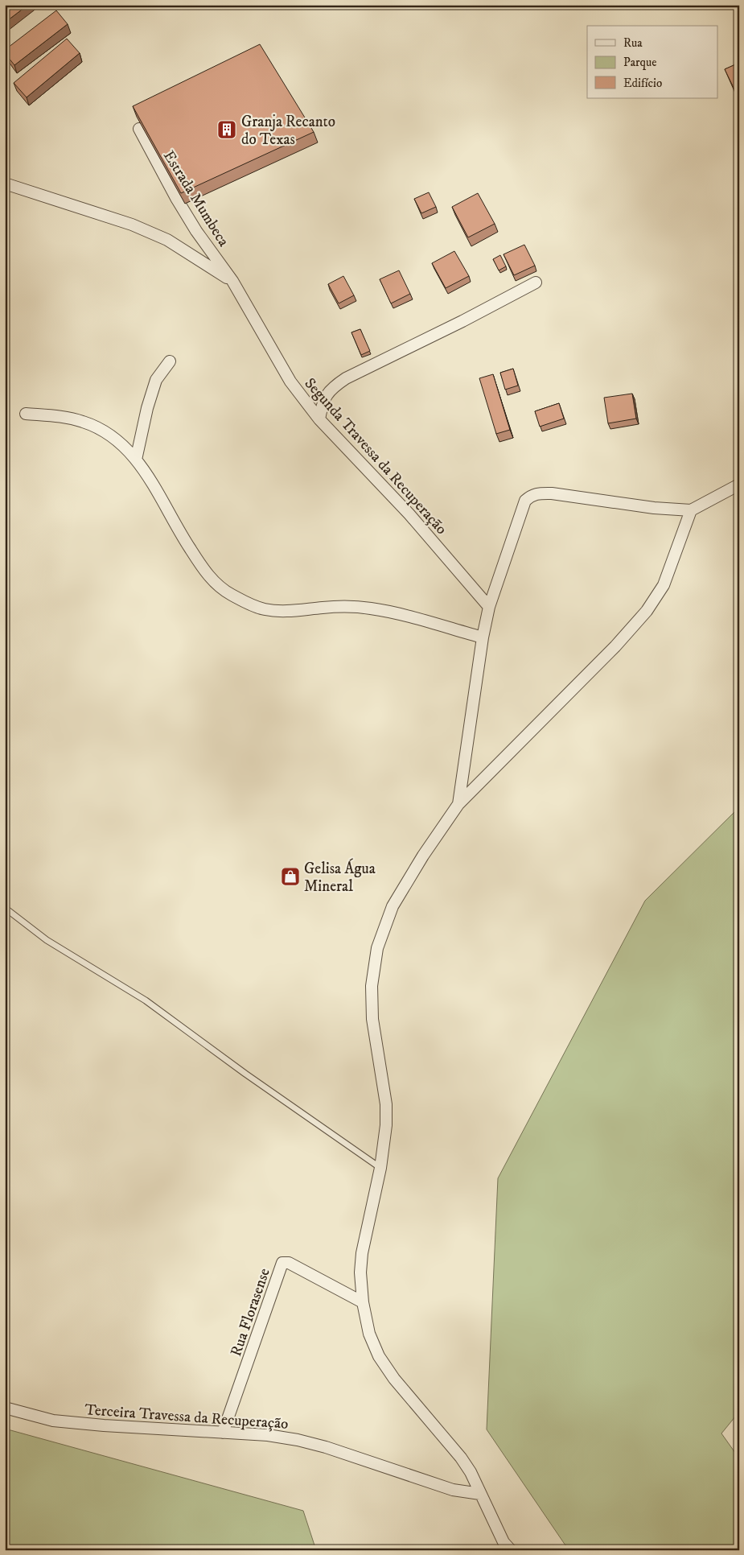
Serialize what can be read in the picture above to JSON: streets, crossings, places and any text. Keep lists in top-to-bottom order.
{
  "streets": {
    "street": [
      "Estrada Mumbeca",
      "Segunda Travessa da Recuperação",
      "Rua Florasense",
      "Terceira Travessa da Recuperação"
    ]
  },
  "crossings": [
    ["Estrada Mumbeca", "Segunda Travessa da Recuperação"],
    ["Rua Florasense", "Terceira Travessa da Recuperação"]
  ],
  "places": {
    "building": ["Granja Recanto do Texas"],
    "shop": ["Gelisa Água Mineral"]
  },
  "legend": ["Rua", "Parque", "Edifício"]
}
